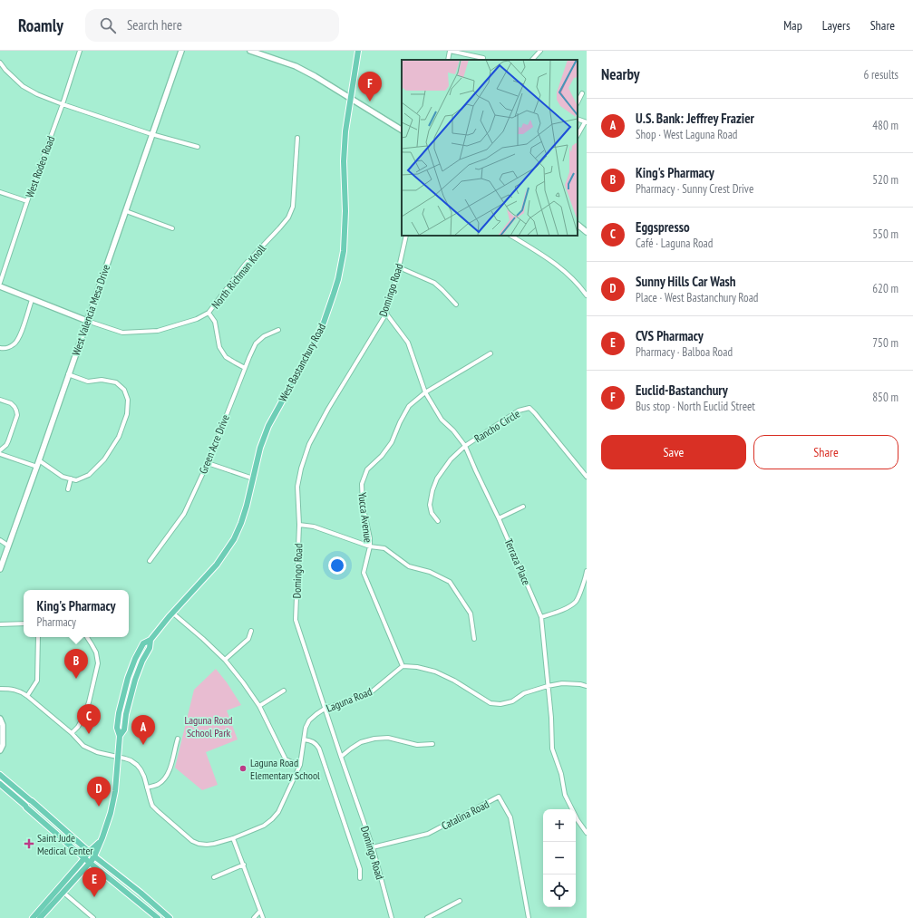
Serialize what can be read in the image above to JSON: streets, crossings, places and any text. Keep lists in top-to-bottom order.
{
  "streets": {
    "main road": ["West Bastanchury Road"],
    "street": [
      "West Rodeo Road",
      "North Richman Knoll",
      "Domingo Road",
      "West Valencia Mesa Drive",
      "Rancho Circle",
      "Green Acre Drive",
      "Yucca Avenue",
      "Terraza Place",
      "Laguna Road",
      "Catalina Road"
    ]
  },
  "crossings": [
    ["North Richman Knoll", "West Valencia Mesa Drive"],
    ["Domingo Road", "Terraza Place"],
    ["Domingo Road", "Laguna Road"],
    ["Domingo Road", "Catalina Road"],
    ["West Bastanchury Road", "Laguna Road"],
    ["Rancho Circle", "Terraza Place"],
    ["Yucca Avenue", "Terraza Place"],
    ["Yucca Avenue", "Laguna Road"]
  ],
  "parks": ["Laguna Road School Park"],
  "places": {
    "other": ["Laguna Road Elementary School"],
    "health": ["Saint Jude Medical Center"]
  },
  "page": {
    "header": "Roamly",
    "search": "Search here",
    "nav": ["Map", "Layers", "Share"],
    "heading": ["Nearby", "6 results"],
    "pins": [
      "F",
      "B",
      "C",
      "A",
      "D",
      "E"
    ],
    "list": [
      {
        "mark": "A",
        "name": "U.S. Bank: Jeffrey Frazier",
        "note": "Shop · West Laguna Road",
        "value": "480 m"
      },
      {
        "mark": "B",
        "name": "King's Pharmacy",
        "note": "Pharmacy · Sunny Crest Drive",
        "value": "520 m"
      },
      {
        "mark": "C",
        "name": "Eggspresso",
        "note": "Café · Laguna Road",
        "value": "550 m"
      },
      {
        "mark": "D",
        "name": "Sunny Hills Car Wash",
        "note": "Place · West Bastanchury Road",
        "value": "620 m"
      },
      {
        "mark": "E",
        "name": "CVS Pharmacy",
        "note": "Pharmacy · Balboa Road",
        "value": "750 m"
      },
      {
        "mark": "F",
        "name": "Euclid-Bastanchury",
        "note": "Bus stop · North Euclid Street",
        "value": "850 m"
      }
    ],
    "buttons": ["Save", "Share"],
    "popup": ["King's Pharmacy", "Pharmacy"],
    "map_buttons": ["+", "−"]
  }
}
